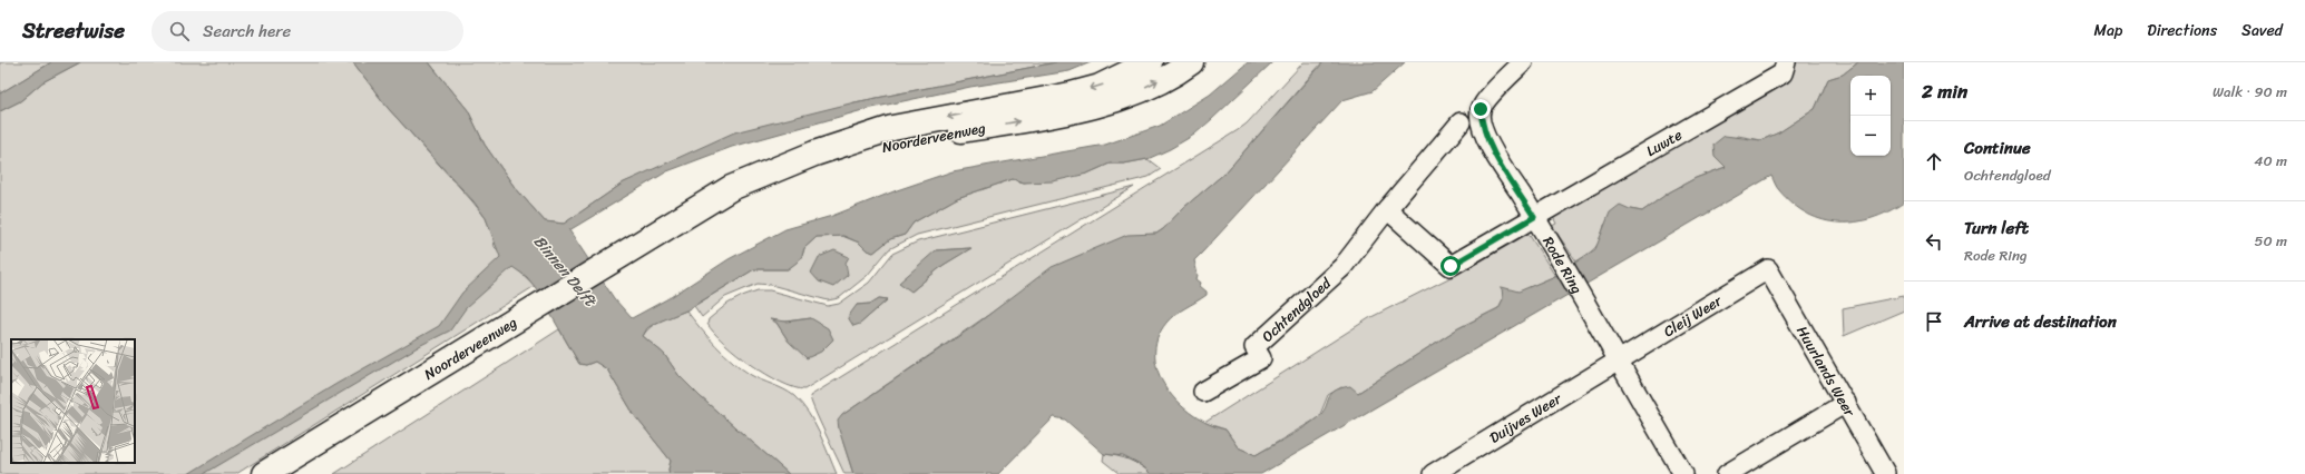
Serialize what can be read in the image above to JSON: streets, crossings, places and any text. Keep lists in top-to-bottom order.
{
  "streets": {
    "street": [
      "Noorderveenweg",
      "Luwte",
      "Rode Ring",
      "Ochtendgloed",
      "Cleij Weer",
      "Huurlands Weer",
      "Duijves Weer"
    ]
  },
  "crossings": [
    ["Luwte", "Rode Ring"],
    ["Rode Ring", "Cleij Weer"],
    ["Rode Ring", "Duijves Weer"],
    ["Cleij Weer", "Huurlands Weer"],
    ["Cleij Weer", "Duijves Weer"]
  ],
  "water": ["Binnen Delft"],
  "page": {
    "header": "Streetwise",
    "search": "Search here",
    "nav": ["Map", "Directions", "Saved"],
    "heading": ["2 min", "Walk · 90 m"],
    "map_buttons": ["+", "−"],
    "list": [
      ["Continue", "Ochtendgloed", "40 m"],
      ["Turn left", "Rode Ring", "50 m"],
      "Arrive at destination"
    ]
  }
}
